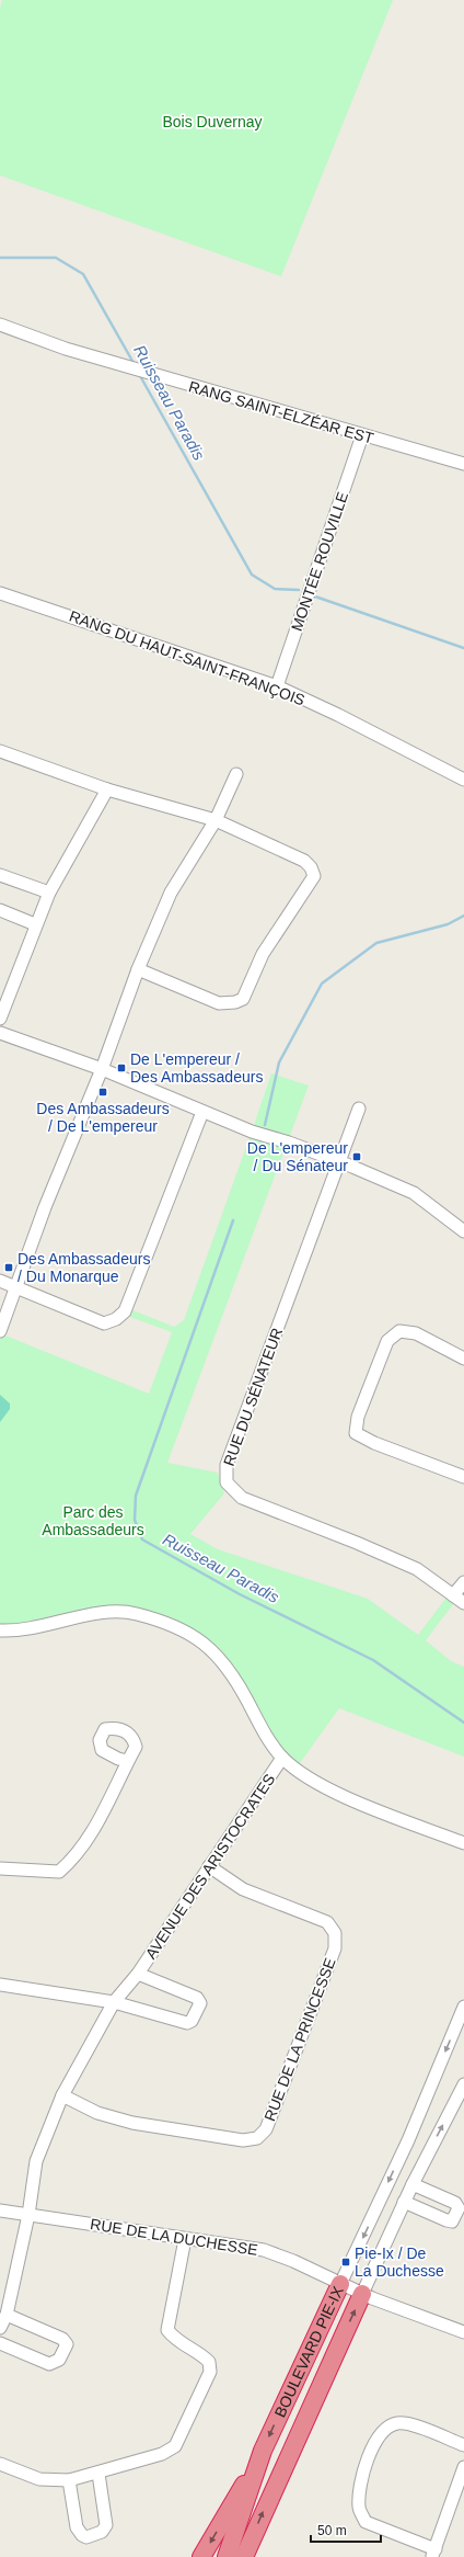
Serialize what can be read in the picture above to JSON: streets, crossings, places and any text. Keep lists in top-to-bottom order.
{
  "streets": {
    "highway": ["BOULEVARD PIE-IX"],
    "street": [
      "RANG SAINT-ELZÉAR EST",
      "MONTÉE ROUVILLE",
      "RANG DU HAUT-SAINT-FRANÇOIS",
      "RUE DU SÉNATEUR",
      "AVENUE DES ARISTOCRATES",
      "RUE DE LA PRINCESSE",
      "RUE DE LA DUCHESSE"
    ]
  },
  "crossings": [
    ["RANG SAINT-ELZÉAR EST", "MONTÉE ROUVILLE"],
    ["MONTÉE ROUVILLE", "RANG DU HAUT-SAINT-FRANÇOIS"],
    ["AVENUE DES ARISTOCRATES", "RUE DE LA PRINCESSE"],
    ["AVENUE DES ARISTOCRATES", "RUE DE LA DUCHESSE"],
    ["RUE DE LA DUCHESSE", "BOULEVARD PIE-IX"]
  ],
  "water": ["Ruisseau Paradis"],
  "parks": ["Bois Duvernay", "Parc des Ambassadeurs"],
  "places": {
    "transit": [
      "De L'empereur / Des Ambassadeurs",
      "Des Ambassadeurs / De L'empereur",
      "De L'empereur / Du Sénateur",
      "Des Ambassadeurs / Du Monarque",
      "Pie-Ix / De La Duchesse"
    ]
  },
  "scale_bar": "50 m"
}
